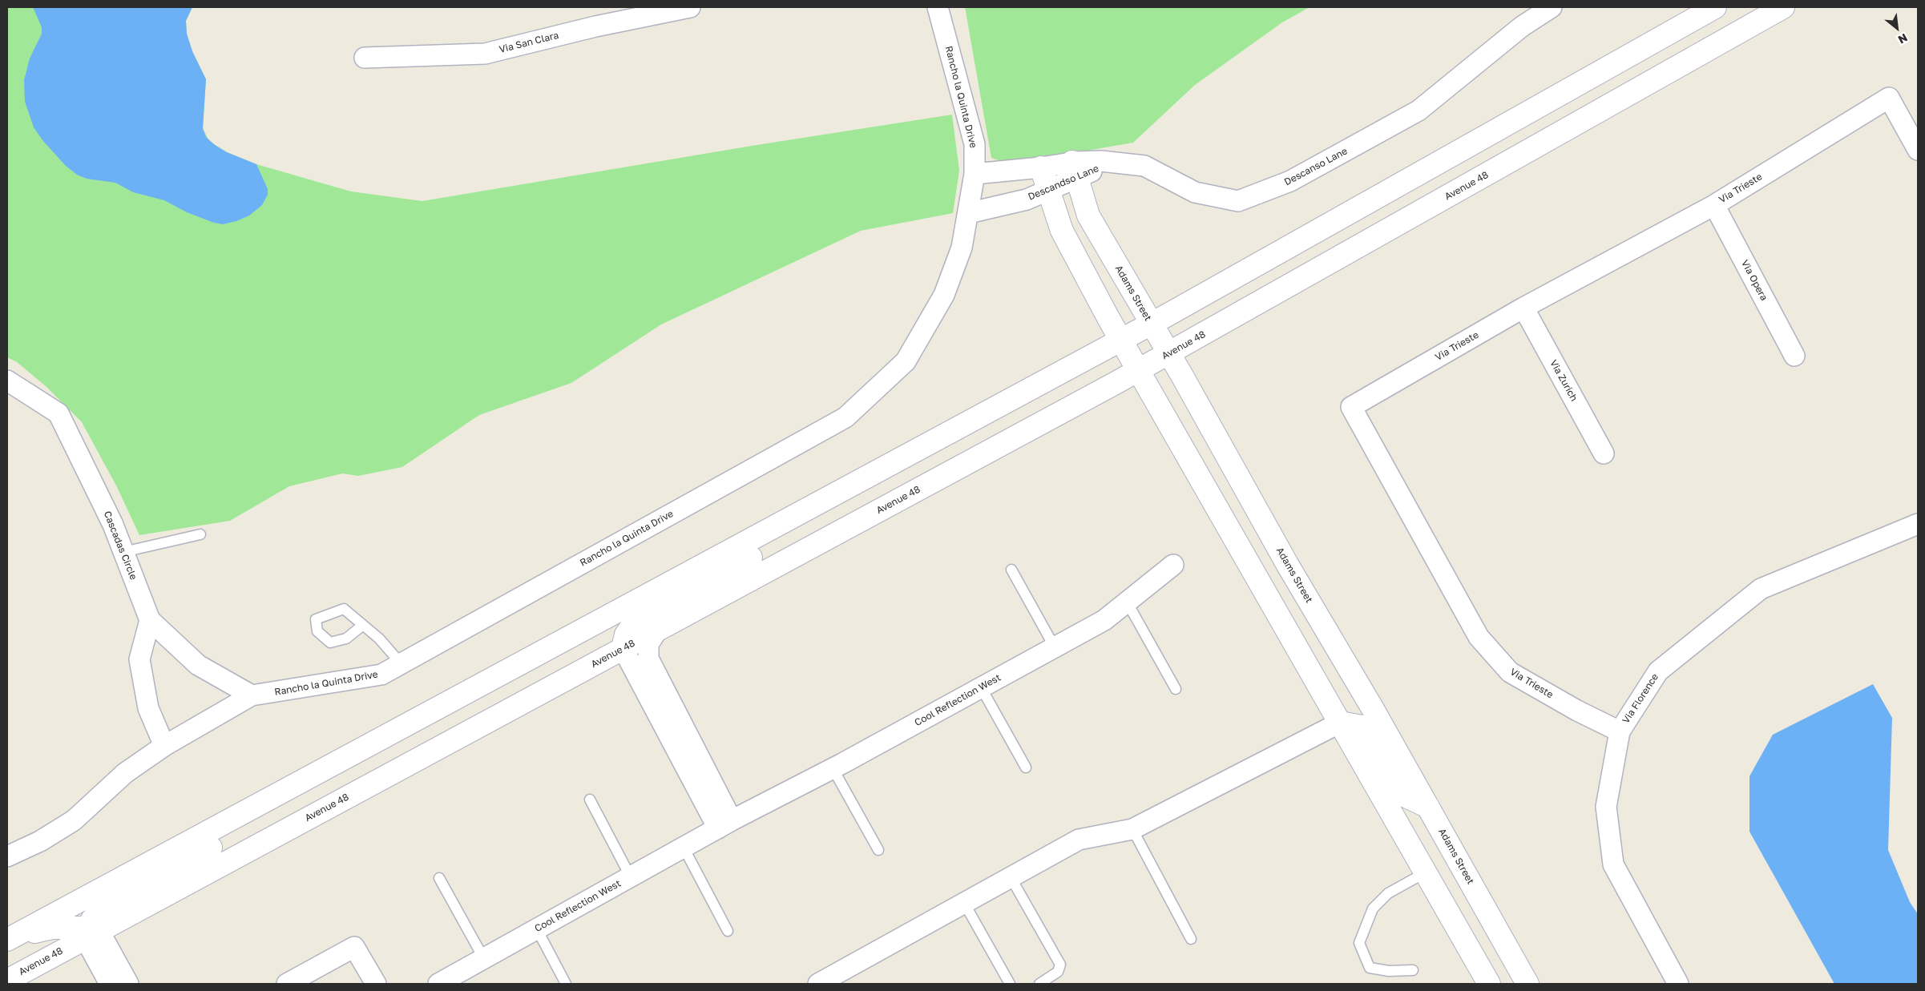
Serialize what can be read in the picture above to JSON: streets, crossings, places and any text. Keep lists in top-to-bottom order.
{
  "streets": {
    "main road": ["Avenue 48", "Adams Street"],
    "street": [
      "Via San Clara",
      "Rancho la Quinta Drive",
      "Descanso Lane",
      "Descandso Lane",
      "Via Trieste",
      "Via Opera",
      "Via Zurich",
      "Cascadas Circle",
      "Via Florence",
      "Cool Reflection West"
    ]
  },
  "crossings": [
    ["Rancho la Quinta Drive", "Descandso Lane"],
    ["Rancho la Quinta Drive", "Cascadas Circle"],
    ["Descanso Lane", "Descandso Lane"],
    ["Descandso Lane", "Adams Street"],
    ["Avenue 48", "Adams Street"],
    ["Via Trieste", "Via Opera"],
    ["Via Trieste", "Via Zurich"],
    ["Via Trieste", "Via Florence"]
  ],
  "north": "bottom right"
}
